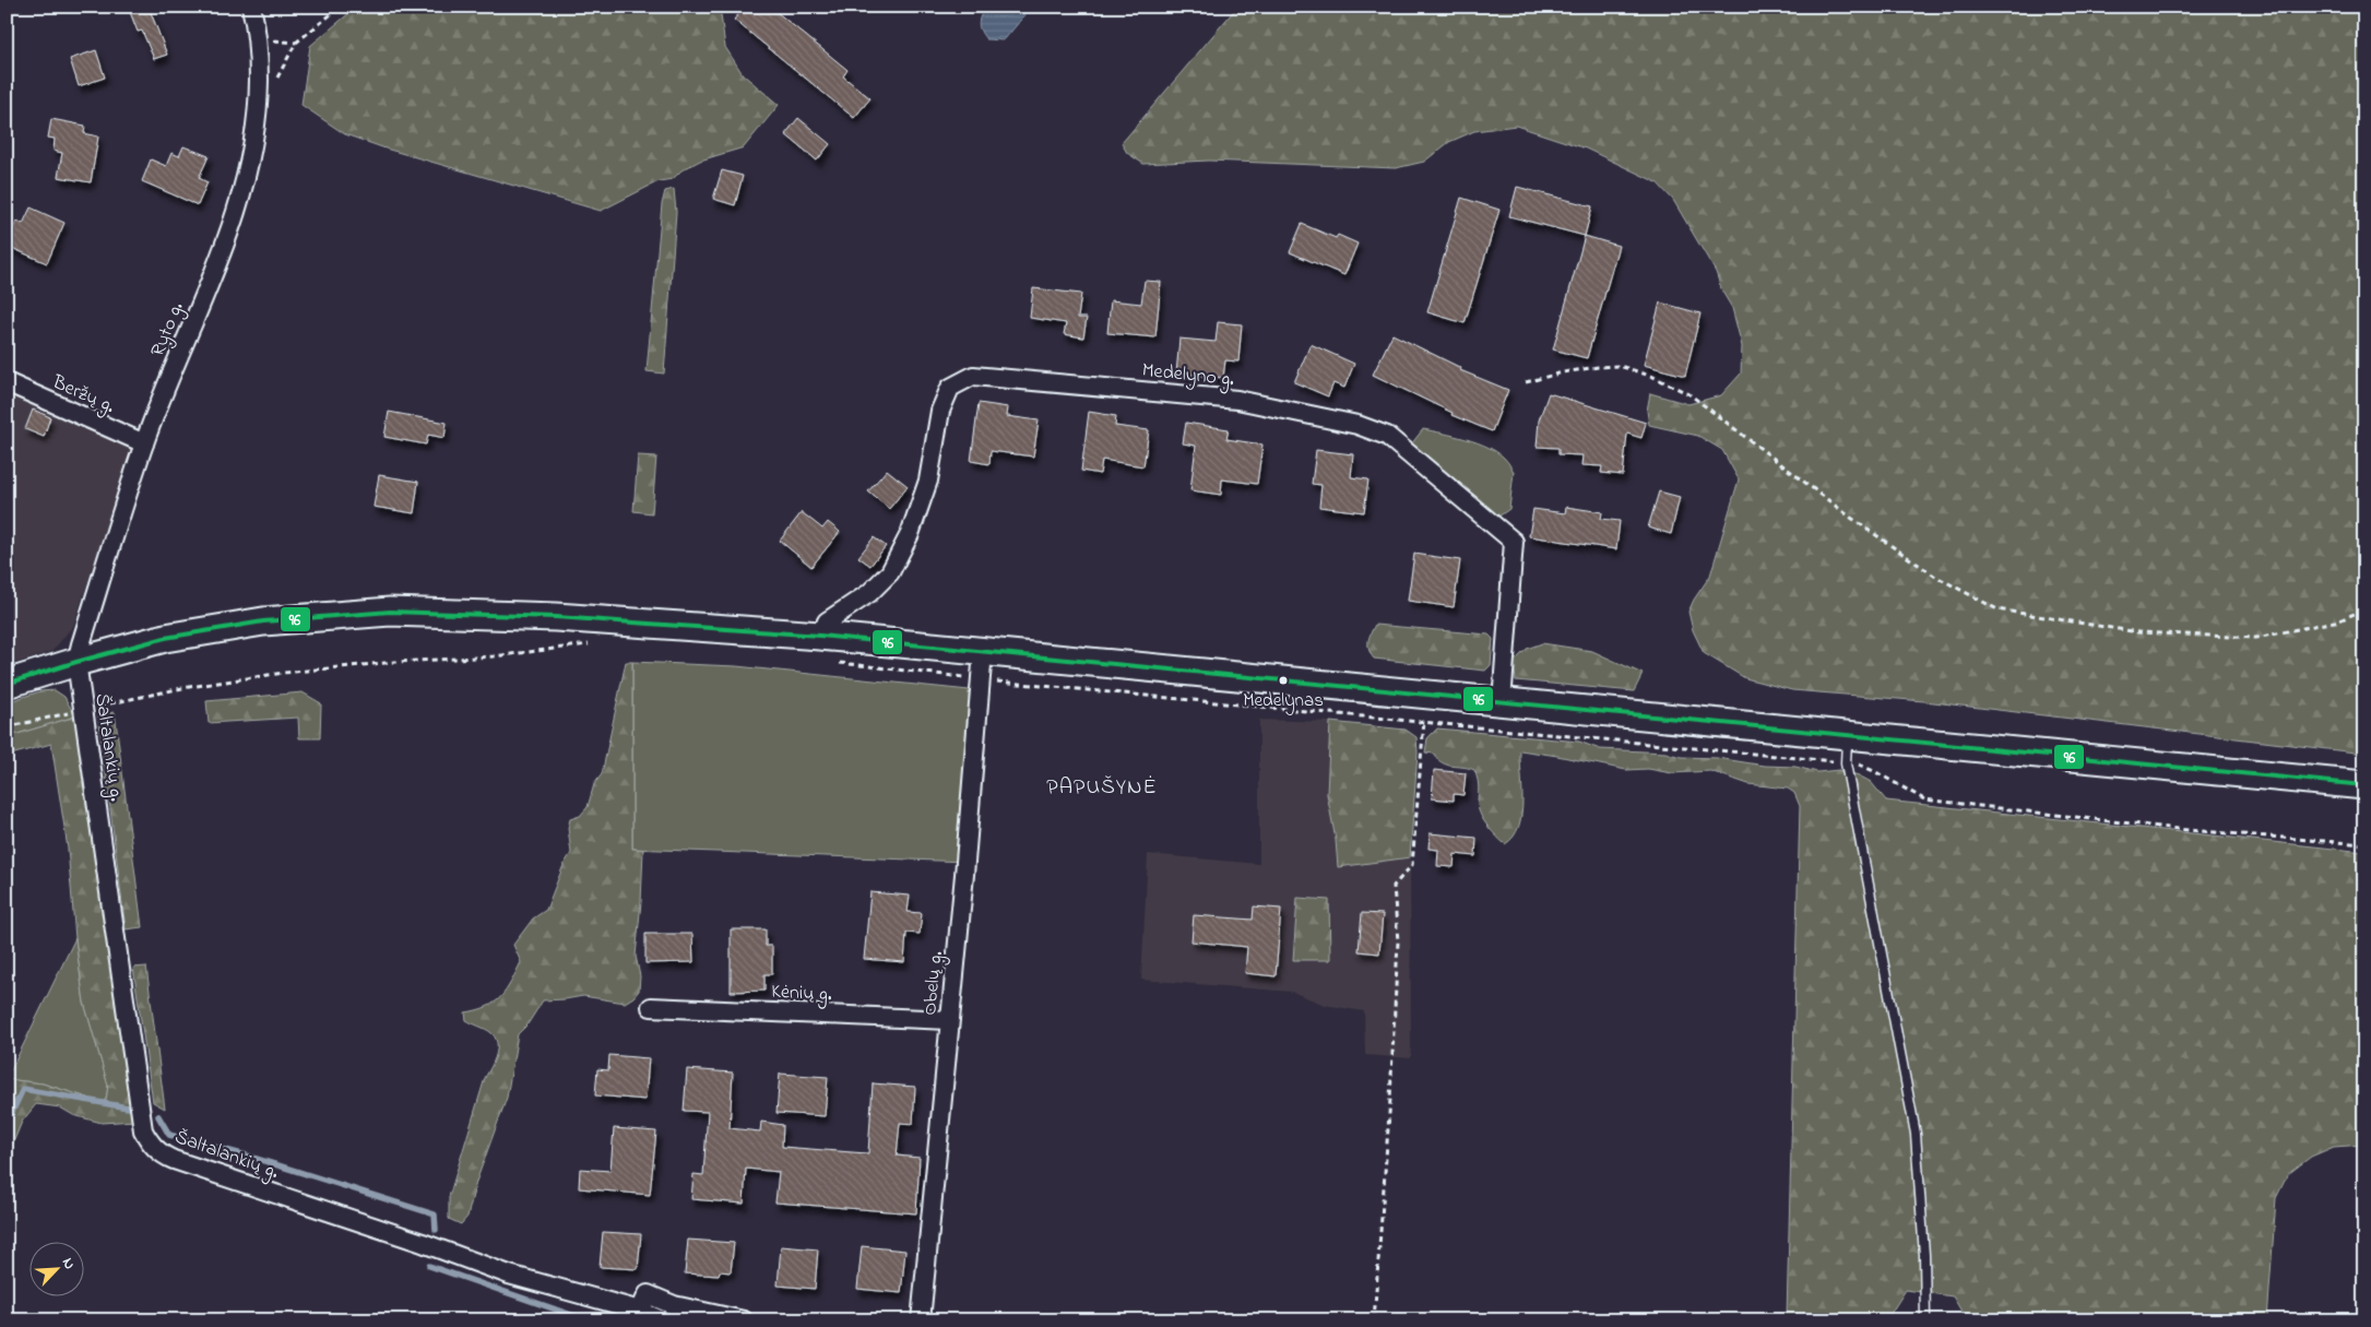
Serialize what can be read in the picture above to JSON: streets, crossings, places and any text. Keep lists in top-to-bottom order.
{
  "streets": {
    "street": [
      "Ryto g.",
      "Medelyno g.",
      "Beržų g.",
      "Šaltalankių g.",
      "Obelų g.",
      "Kėnių g."
    ]
  },
  "crossings": [
    ["Ryto g.", "Beržų g."],
    ["Ryto g.", "Šaltalankių g."],
    ["Obelų g.", "Kėnių g."]
  ],
  "districts": ["PAPUŠYNĖ"],
  "places": ["Medelynas"],
  "lines": ["transit line 96"],
  "north": "top right"
}
